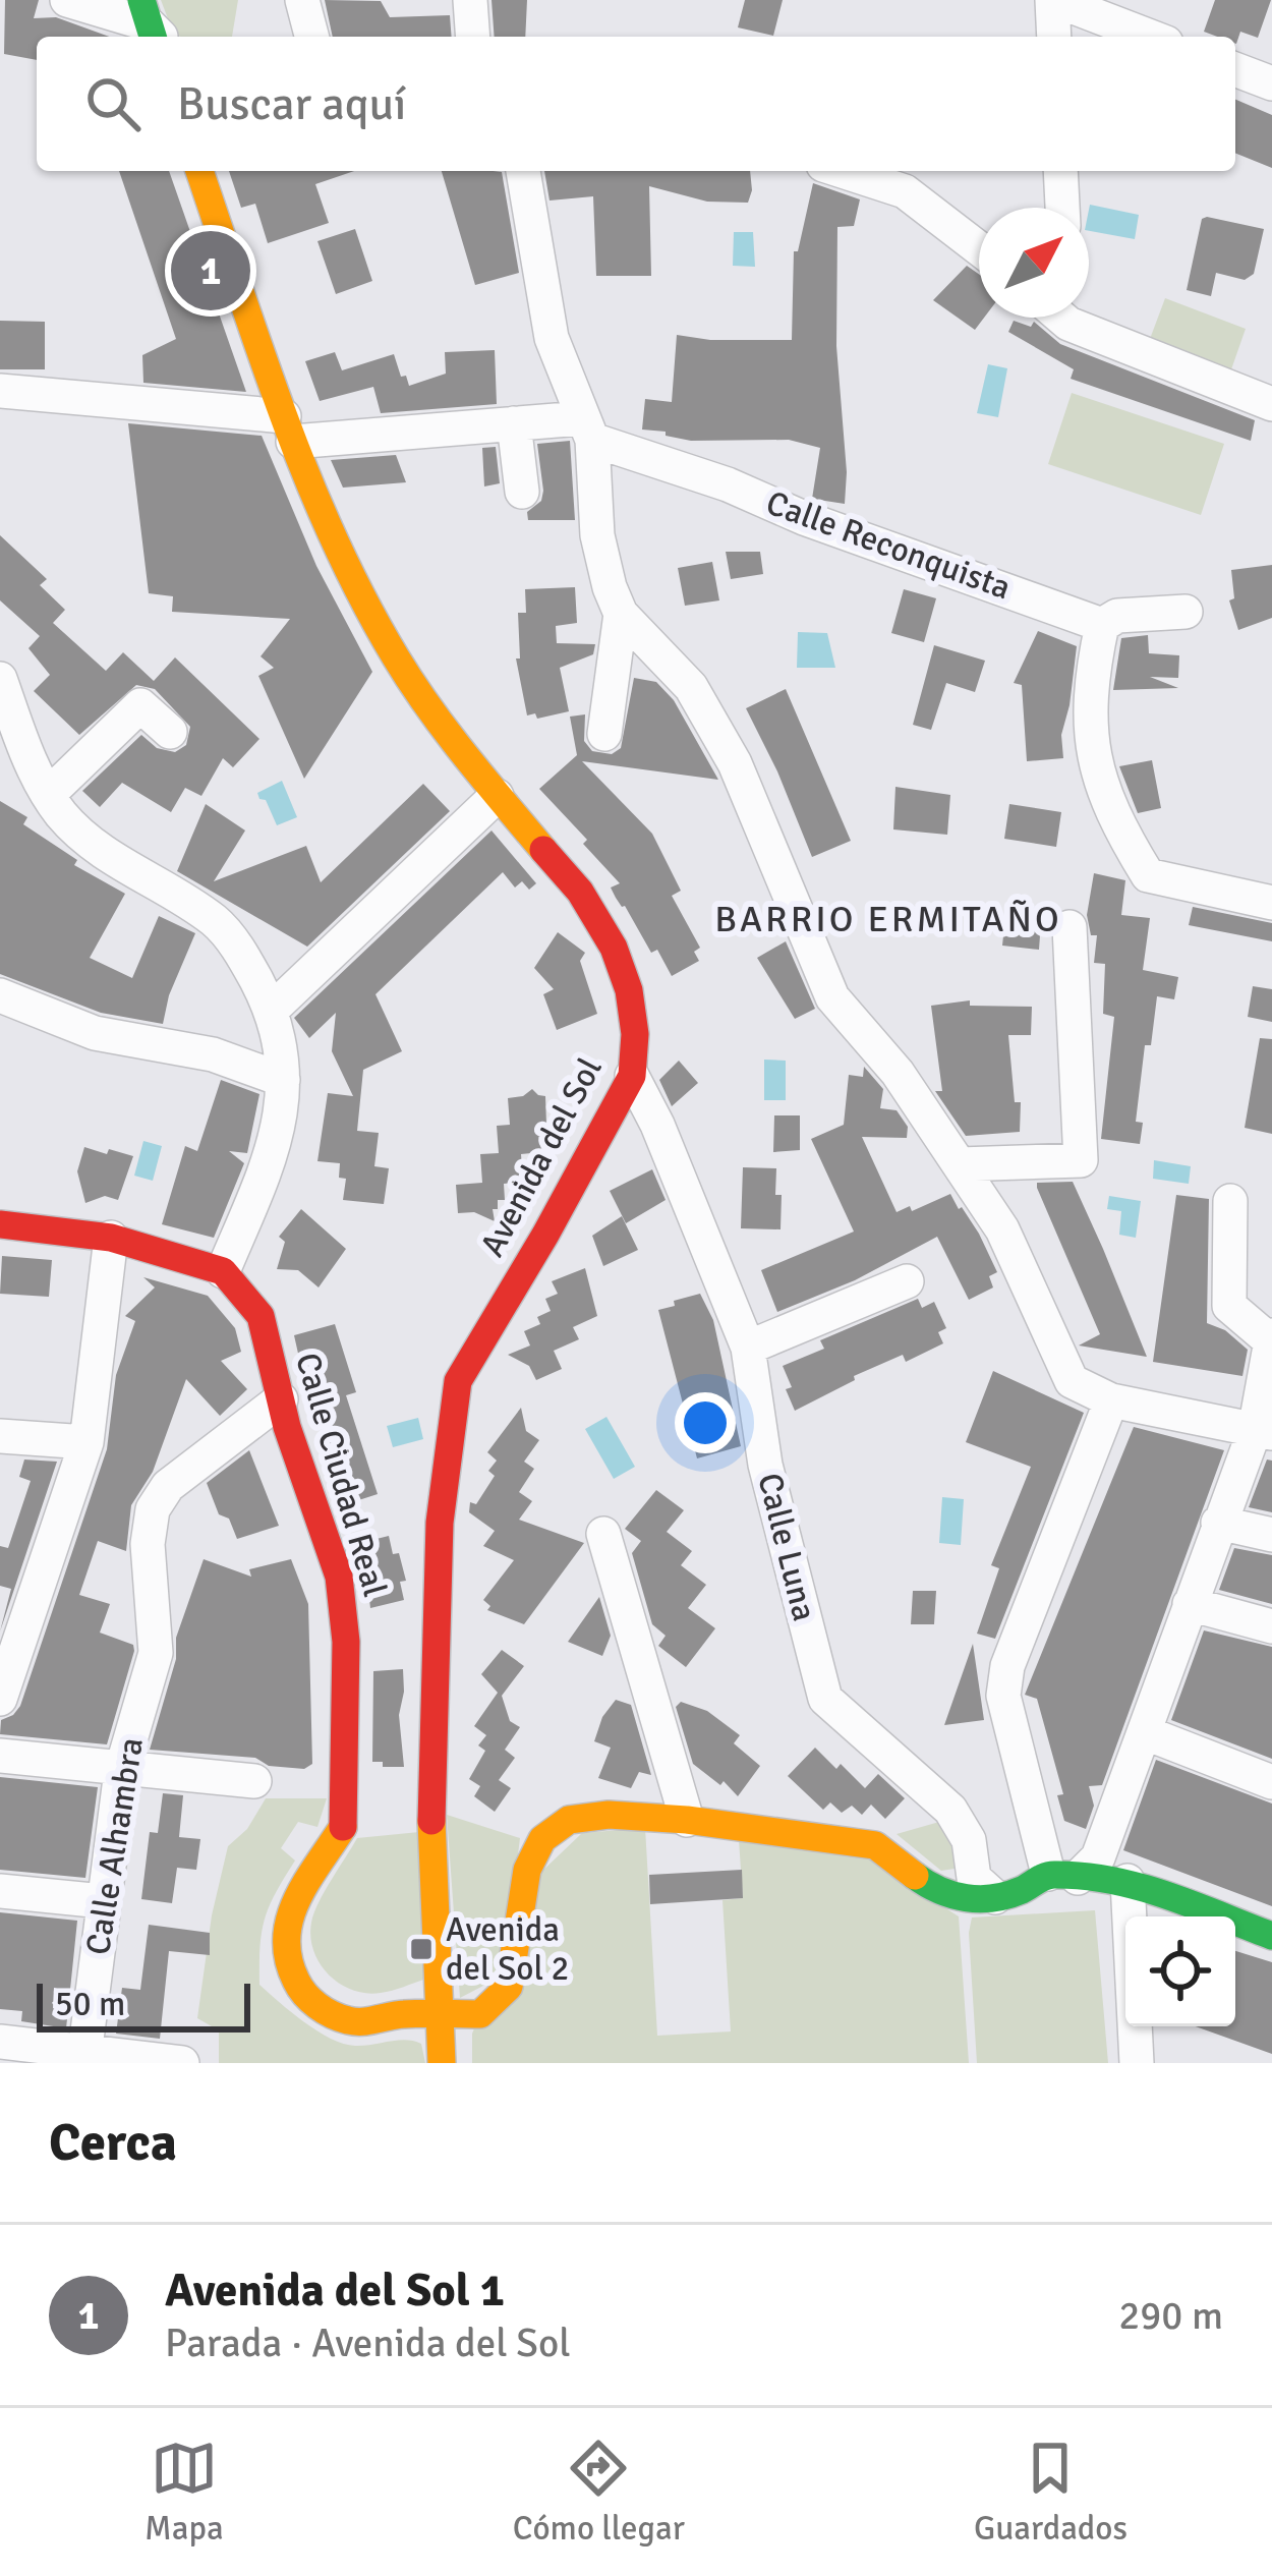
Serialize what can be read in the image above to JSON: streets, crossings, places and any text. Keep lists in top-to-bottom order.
{
  "streets": {
    "street": [
      "Calle Reconquista",
      "Avenida del Sol",
      "Calle Ciudad Real",
      "Calle Luna",
      "Calle Alhambra"
    ]
  },
  "crossings": [
    ["Avenida del Sol", "Calle Ciudad Real"],
    ["Avenida del Sol", "Calle Luna"],
    ["Calle Ciudad Real", "Calle Alhambra"]
  ],
  "districts": ["BARRIO ERMITAÑO"],
  "places": {
    "transit": ["Avenida del Sol 2"]
  },
  "scale_bar": "50 m",
  "north": "top right",
  "page": {
    "search": "Buscar aquí",
    "pins": "1",
    "scale": "50 m",
    "heading": "Cerca",
    "list": [
      {
        "mark": "1",
        "name": "Avenida del Sol 1",
        "note": "Parada · Avenida del Sol",
        "value": "290 m"
      }
    ],
    "nav": ["Mapa", "Cómo llegar", "Guardados"]
  }
}
